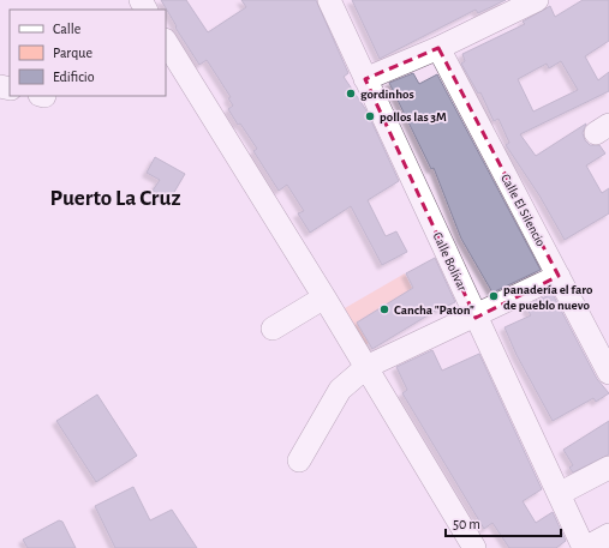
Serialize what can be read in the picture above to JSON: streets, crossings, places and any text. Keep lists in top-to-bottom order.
{
  "streets": {
    "street": ["Calle El Silencio", "Calle Bolívar"]
  },
  "districts": ["Puerto La Cruz"],
  "places": [
    "gordinhos",
    "pollos las 3M",
    "panadería el faro de pueblo nuevo",
    "Cancha \"Paton\""
  ],
  "legend": ["Calle", "Parque", "Edificio"],
  "scale_bar": "50 m"
}
